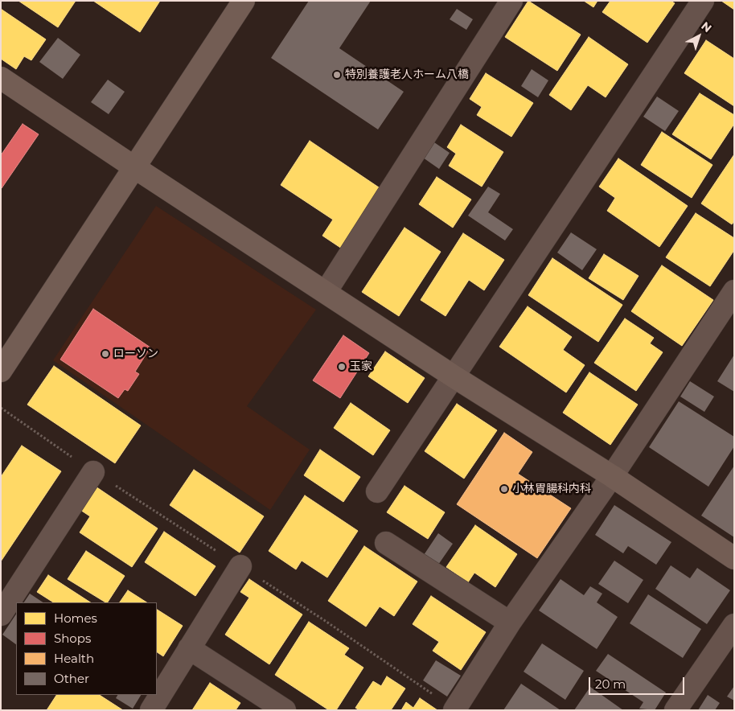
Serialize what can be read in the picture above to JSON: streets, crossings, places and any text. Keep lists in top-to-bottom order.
{
  "places": [
    "特別養護老人ホーム八橋",
    "ローソン",
    "玉家",
    "小林胃腸科内科"
  ],
  "legend": [
    "Homes",
    "Shops",
    "Health",
    "Other"
  ],
  "scale_bar": "20 m",
  "north": "top right"
}
